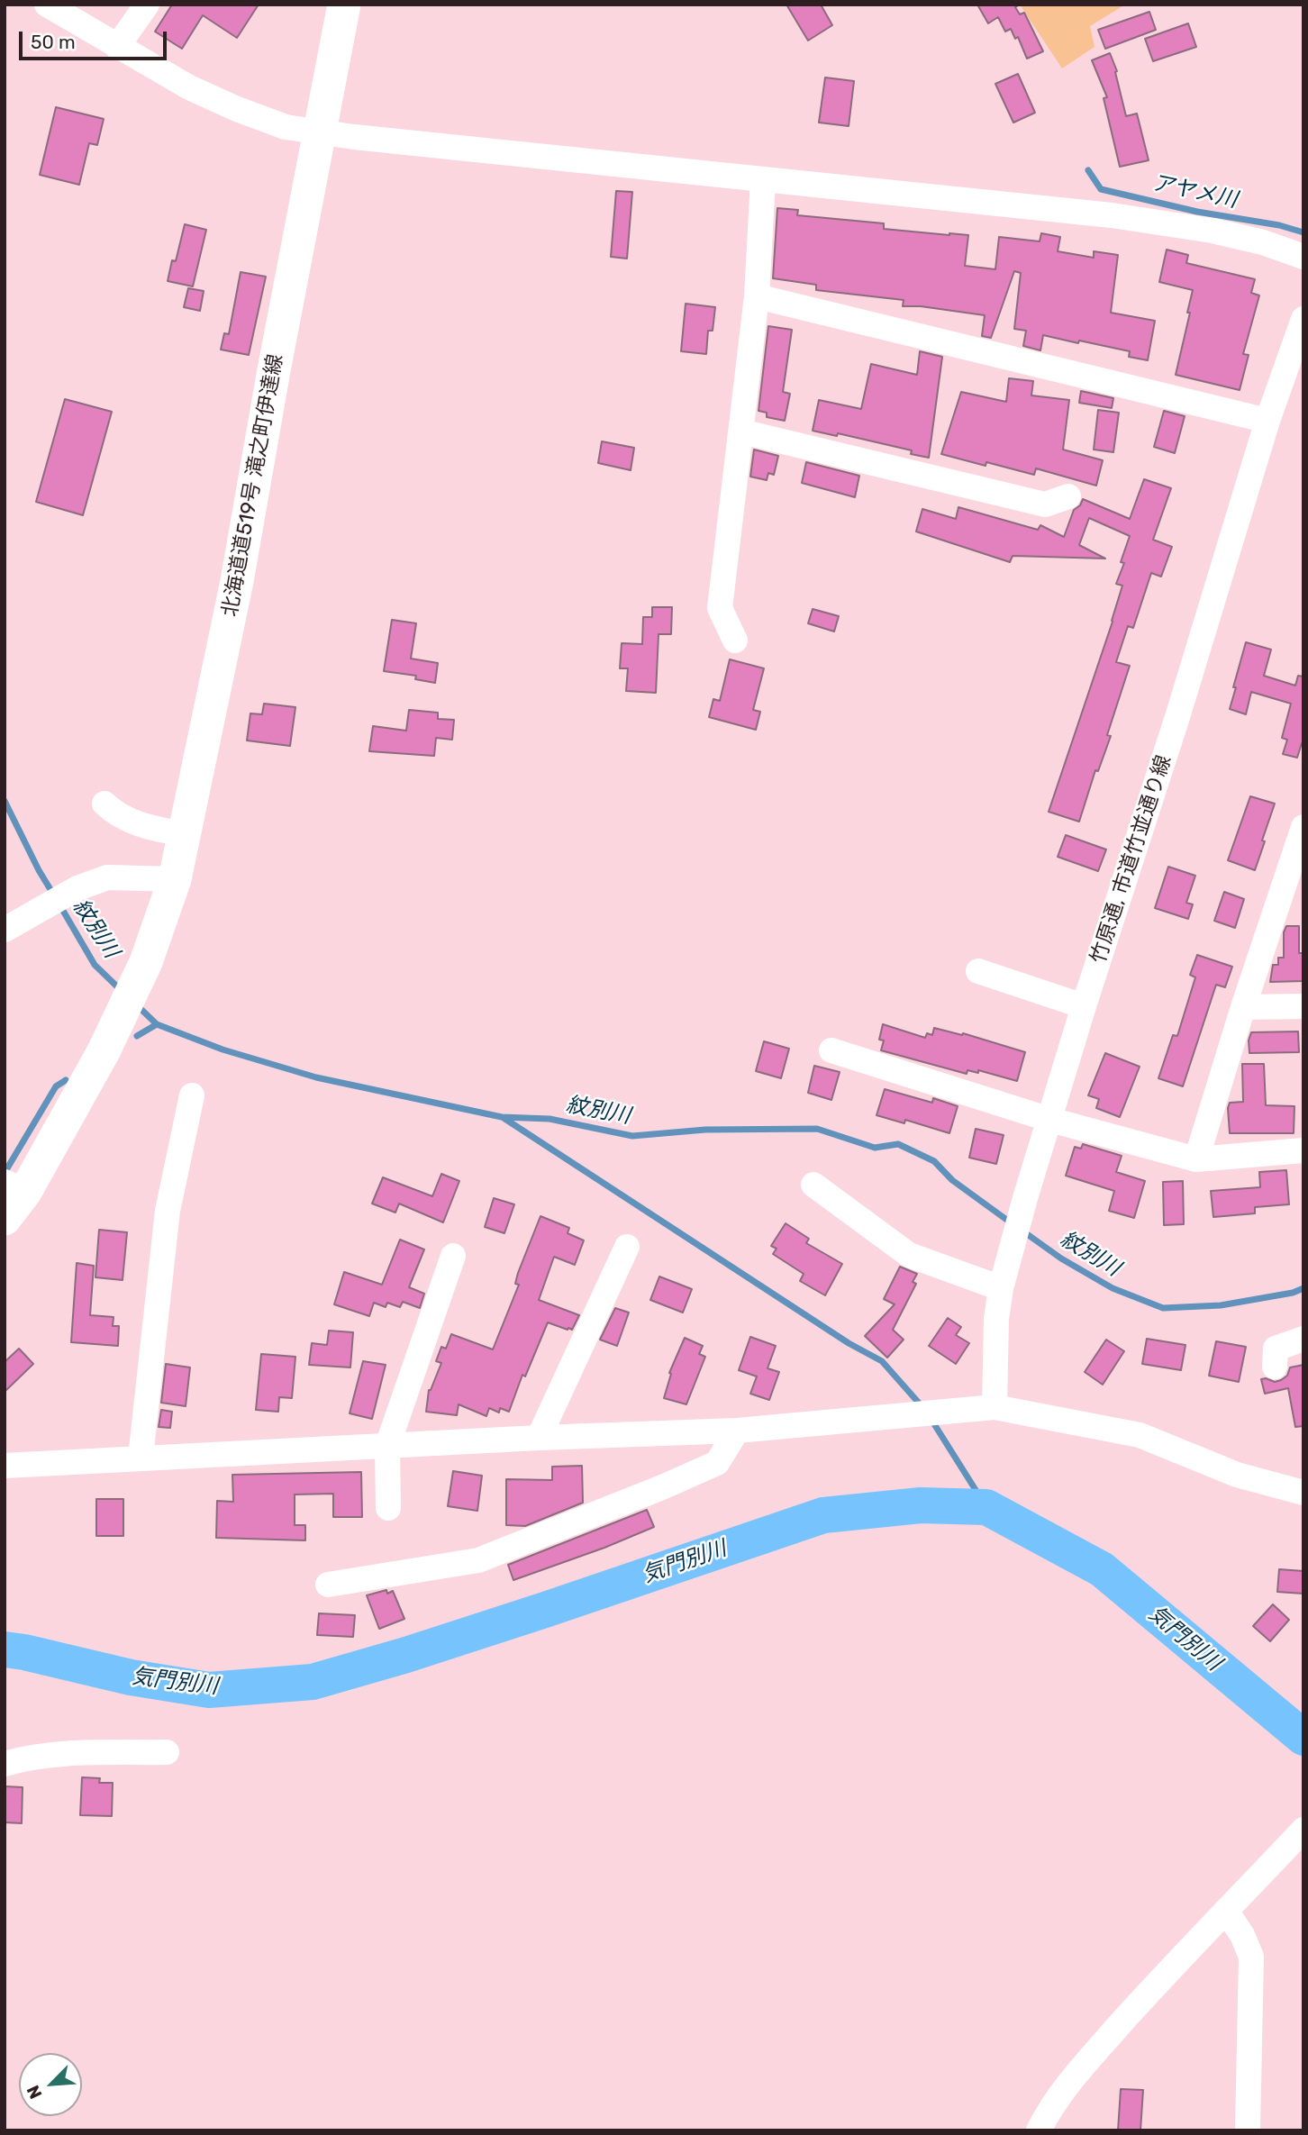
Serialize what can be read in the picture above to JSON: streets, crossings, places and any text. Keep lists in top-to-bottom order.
{
  "streets": {
    "main road": ["北海道道519号 滝之町伊達線"],
    "street": ["竹原通, 市道竹並通り線"]
  },
  "water": ["アヤメ川", "紋別川", "気門別川"],
  "scale_bar": "50 m",
  "north": "bottom left"
}
